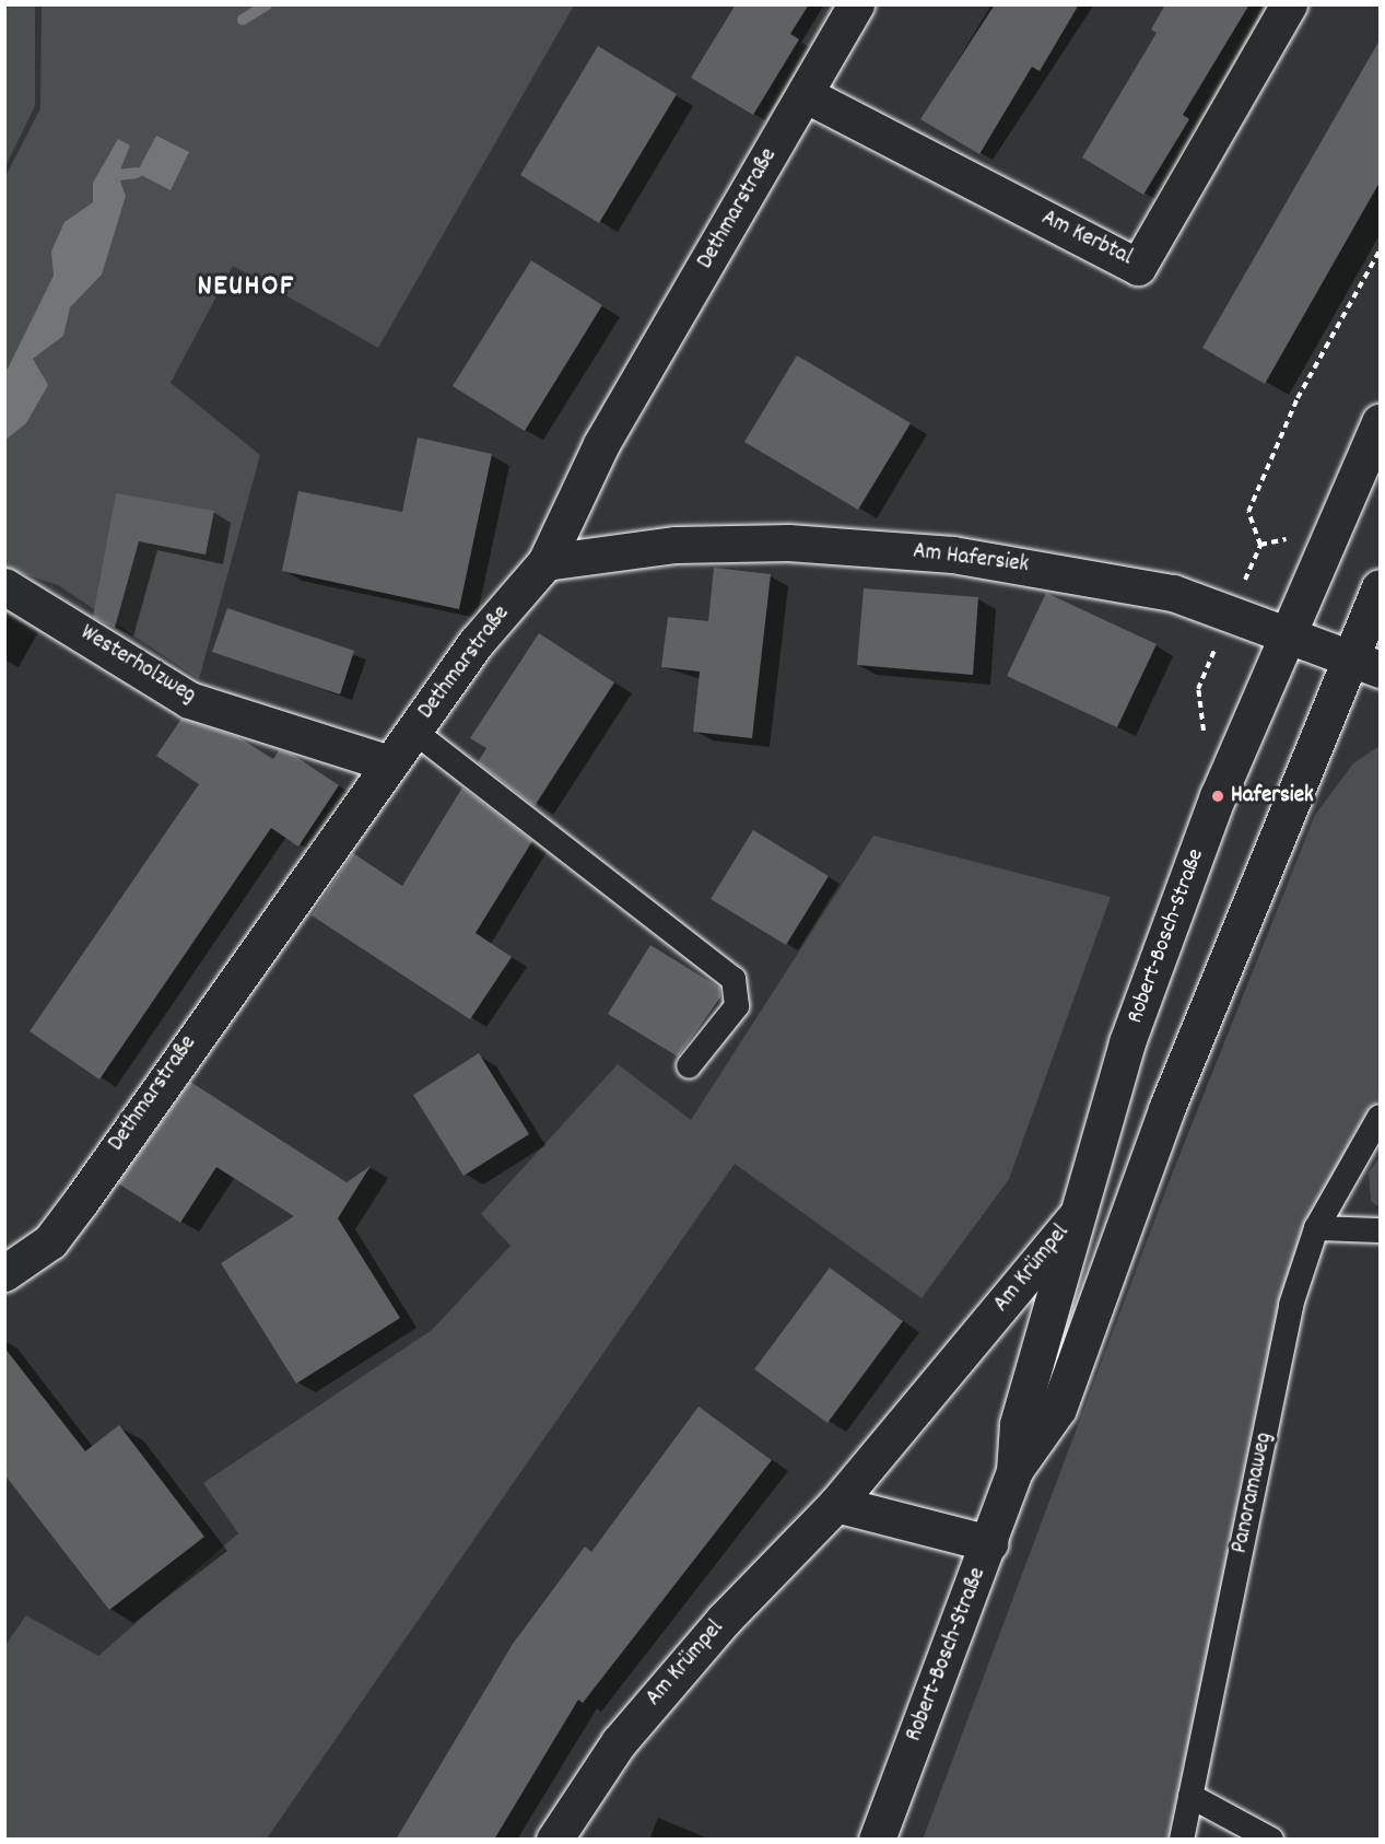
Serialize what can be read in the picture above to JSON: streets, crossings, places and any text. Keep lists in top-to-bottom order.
{
  "streets": {
    "street": [
      "Dethmarstraße",
      "Am Kerbtal",
      "Am Hafersiek",
      "Westerholzweg",
      "Robert-Bosch-Straße",
      "Am Krümpel"
    ],
    "lane": ["Panoramaweg"]
  },
  "crossings": [
    ["Dethmarstraße", "Am Kerbtal"],
    ["Dethmarstraße", "Am Hafersiek"],
    ["Dethmarstraße", "Westerholzweg"],
    ["Am Hafersiek", "Robert-Bosch-Straße"],
    ["Robert-Bosch-Straße", "Am Krümpel"]
  ],
  "districts": ["NEUHOF"],
  "places": ["Hafersiek"]
}
